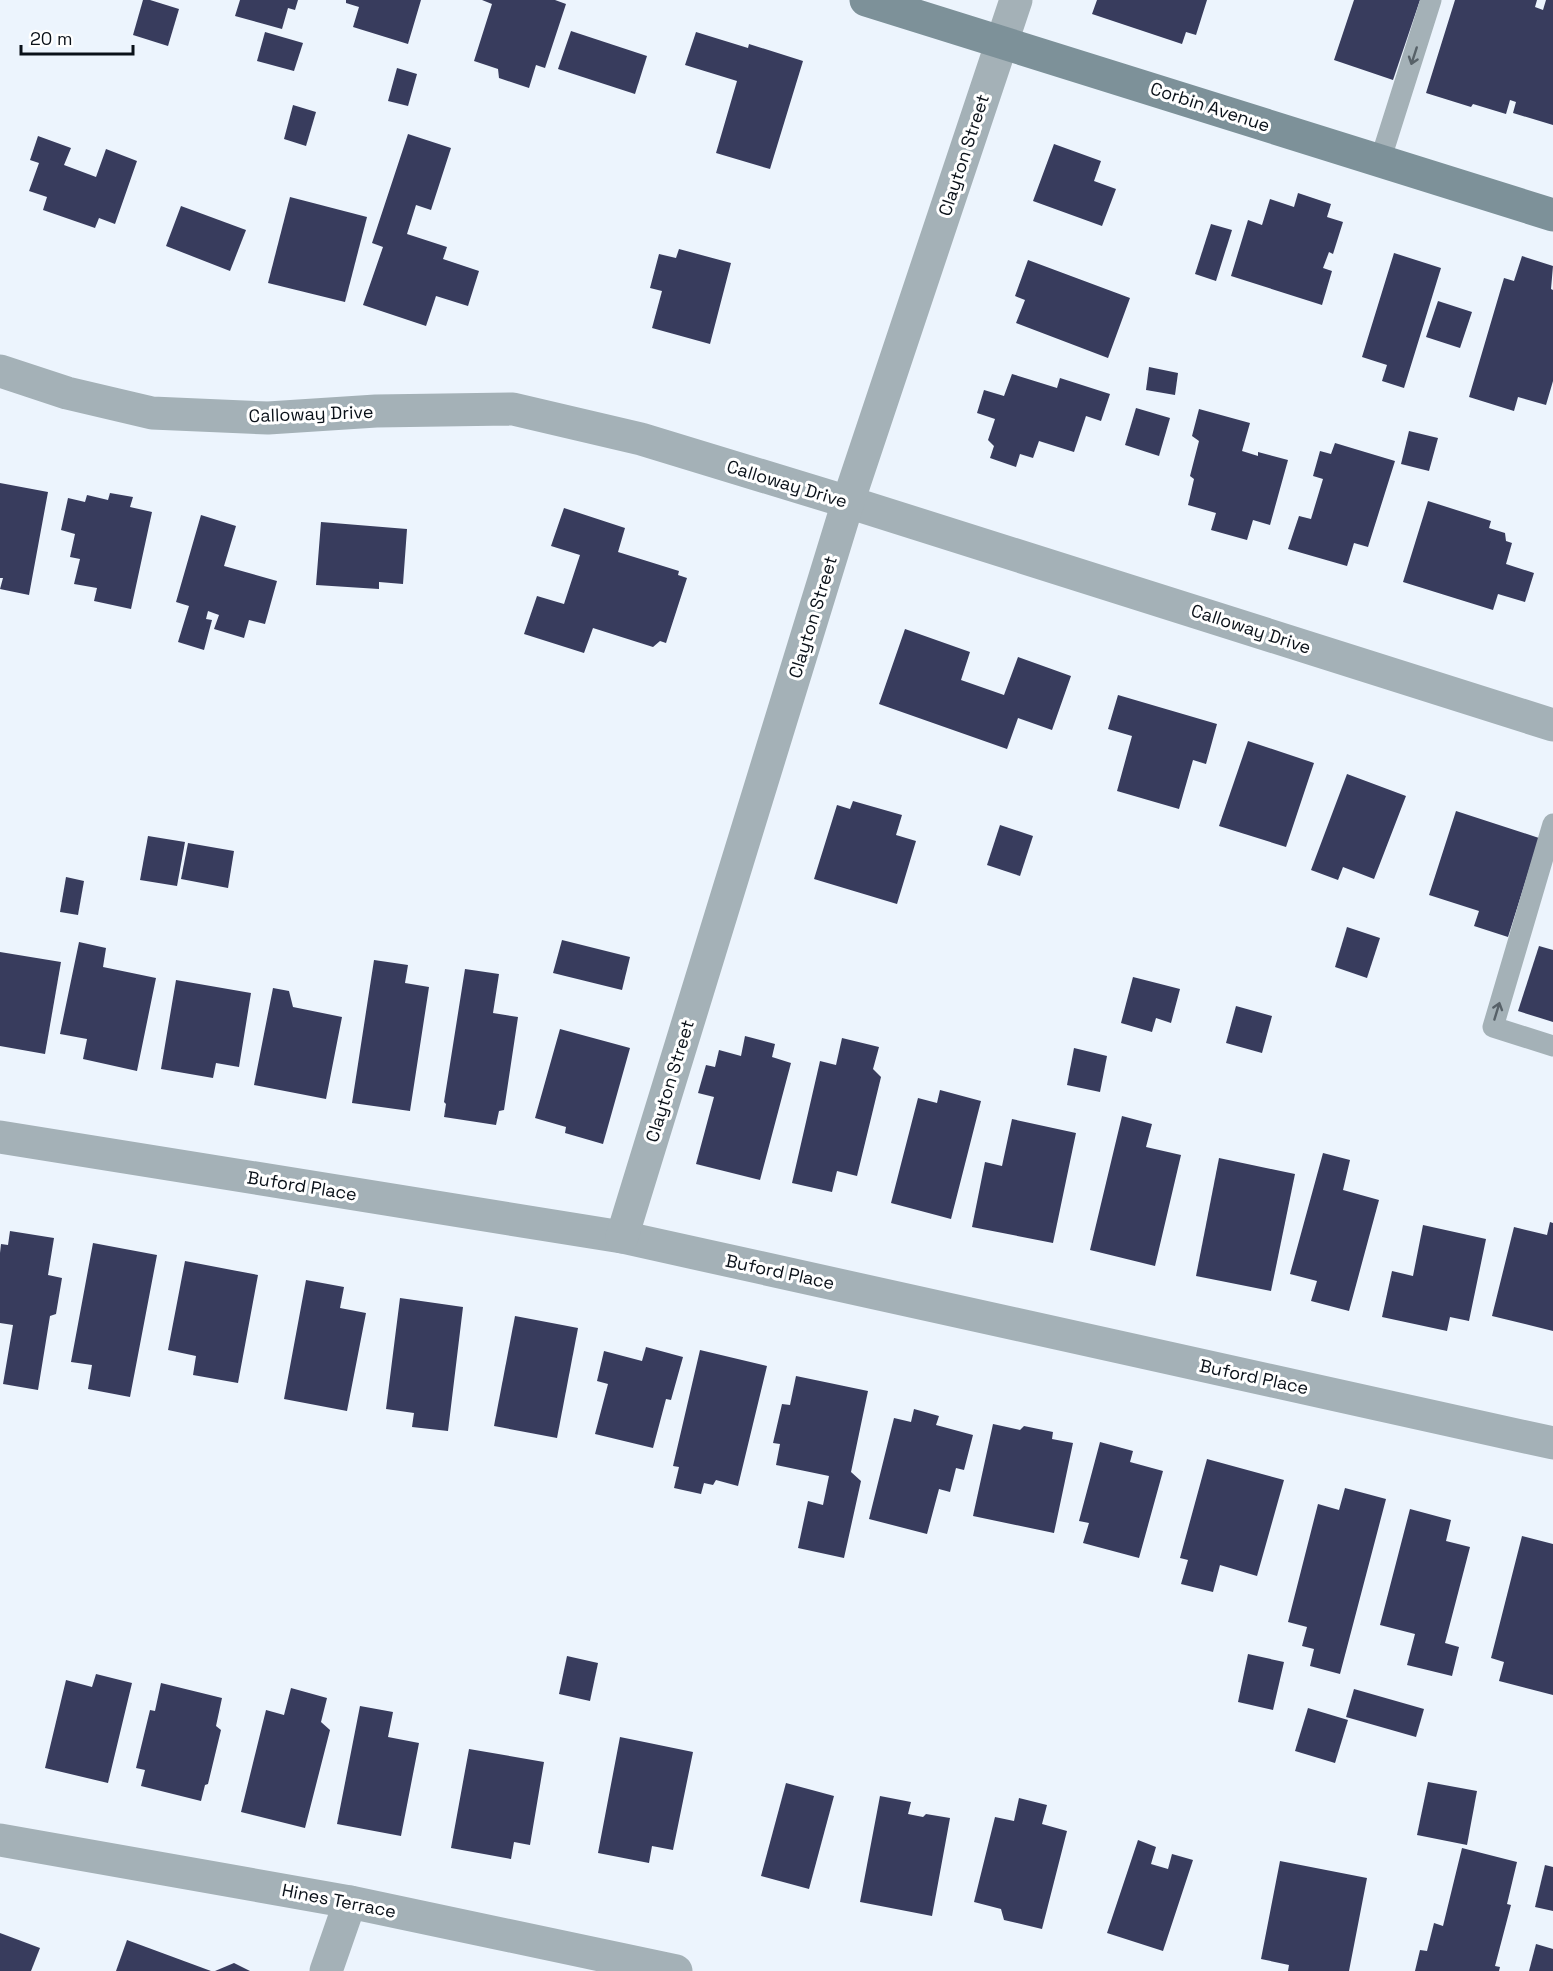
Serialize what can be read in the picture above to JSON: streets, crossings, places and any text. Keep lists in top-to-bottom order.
{
  "streets": {
    "street": [
      "Corbin Avenue",
      "Clayton Street",
      "Calloway Drive",
      "Buford Place",
      "Hines Terrace"
    ]
  },
  "crossings": [
    ["Corbin Avenue", "Clayton Street"],
    ["Clayton Street", "Calloway Drive"],
    ["Clayton Street", "Buford Place"]
  ],
  "scale_bar": "20 m"
}
